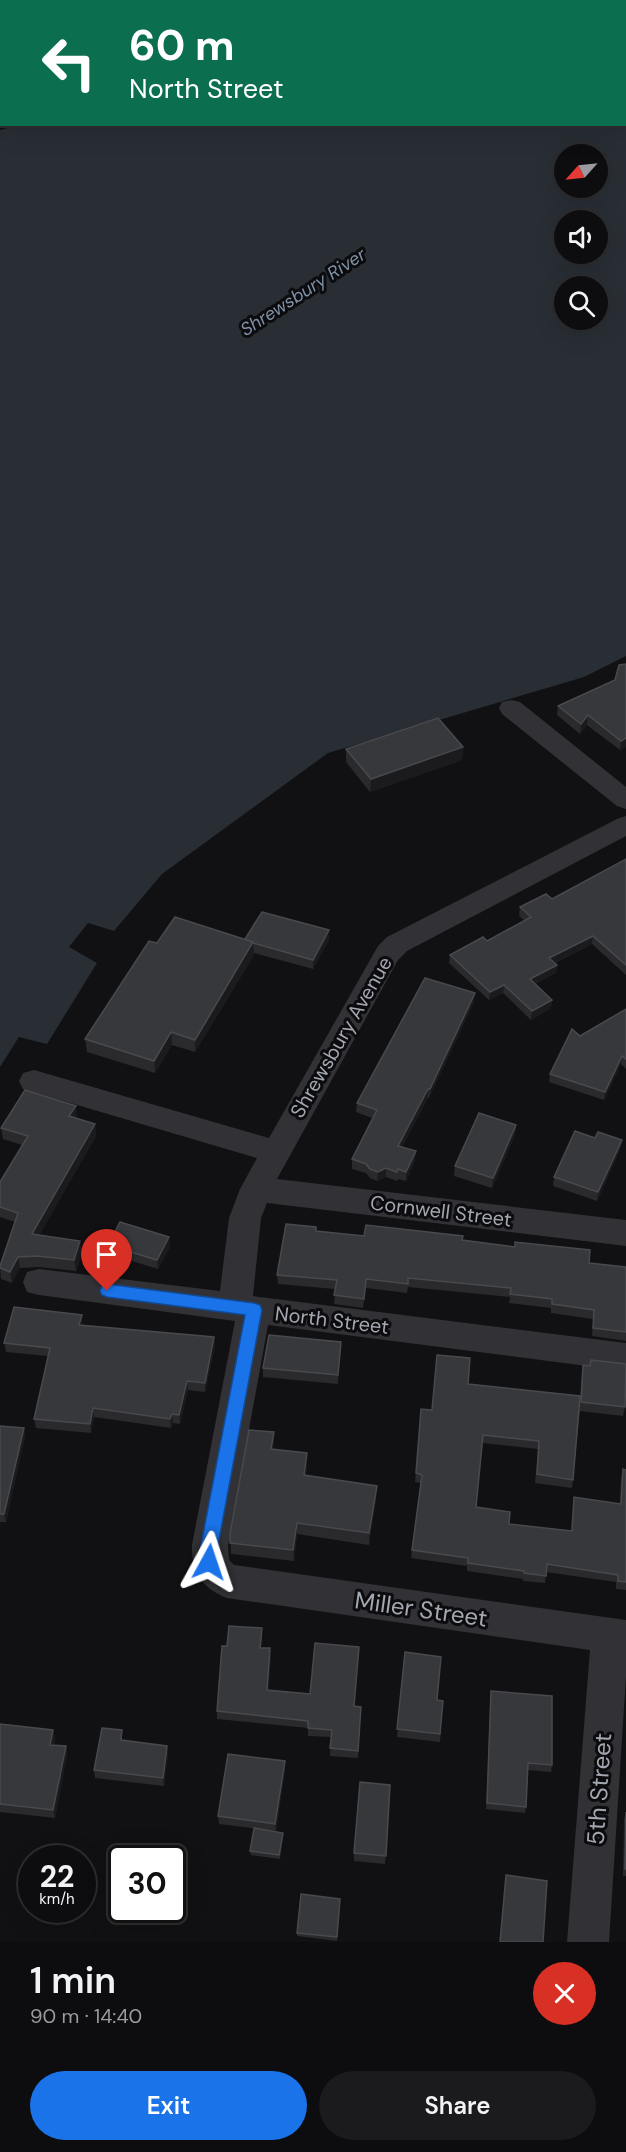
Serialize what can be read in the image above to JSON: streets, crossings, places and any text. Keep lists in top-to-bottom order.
{
  "streets": {
    "street": [
      "Shrewsbury Avenue",
      "Cornwell Street",
      "North Street",
      "Miller Street",
      "5th Street"
    ]
  },
  "crossings": [
    ["Shrewsbury Avenue", "Cornwell Street"],
    ["Shrewsbury Avenue", "North Street"],
    ["Shrewsbury Avenue", "Miller Street"],
    ["Miller Street", "5th Street"]
  ],
  "water": ["Shrewsbury River"],
  "north": "bottom left",
  "page": {
    "turn": ["60 m", "North Street"],
    "speed": "22 km/h",
    "limit": "30",
    "heading": ["1 min", "90 m · 14:40"],
    "buttons": ["Exit", "Share"]
  }
}
